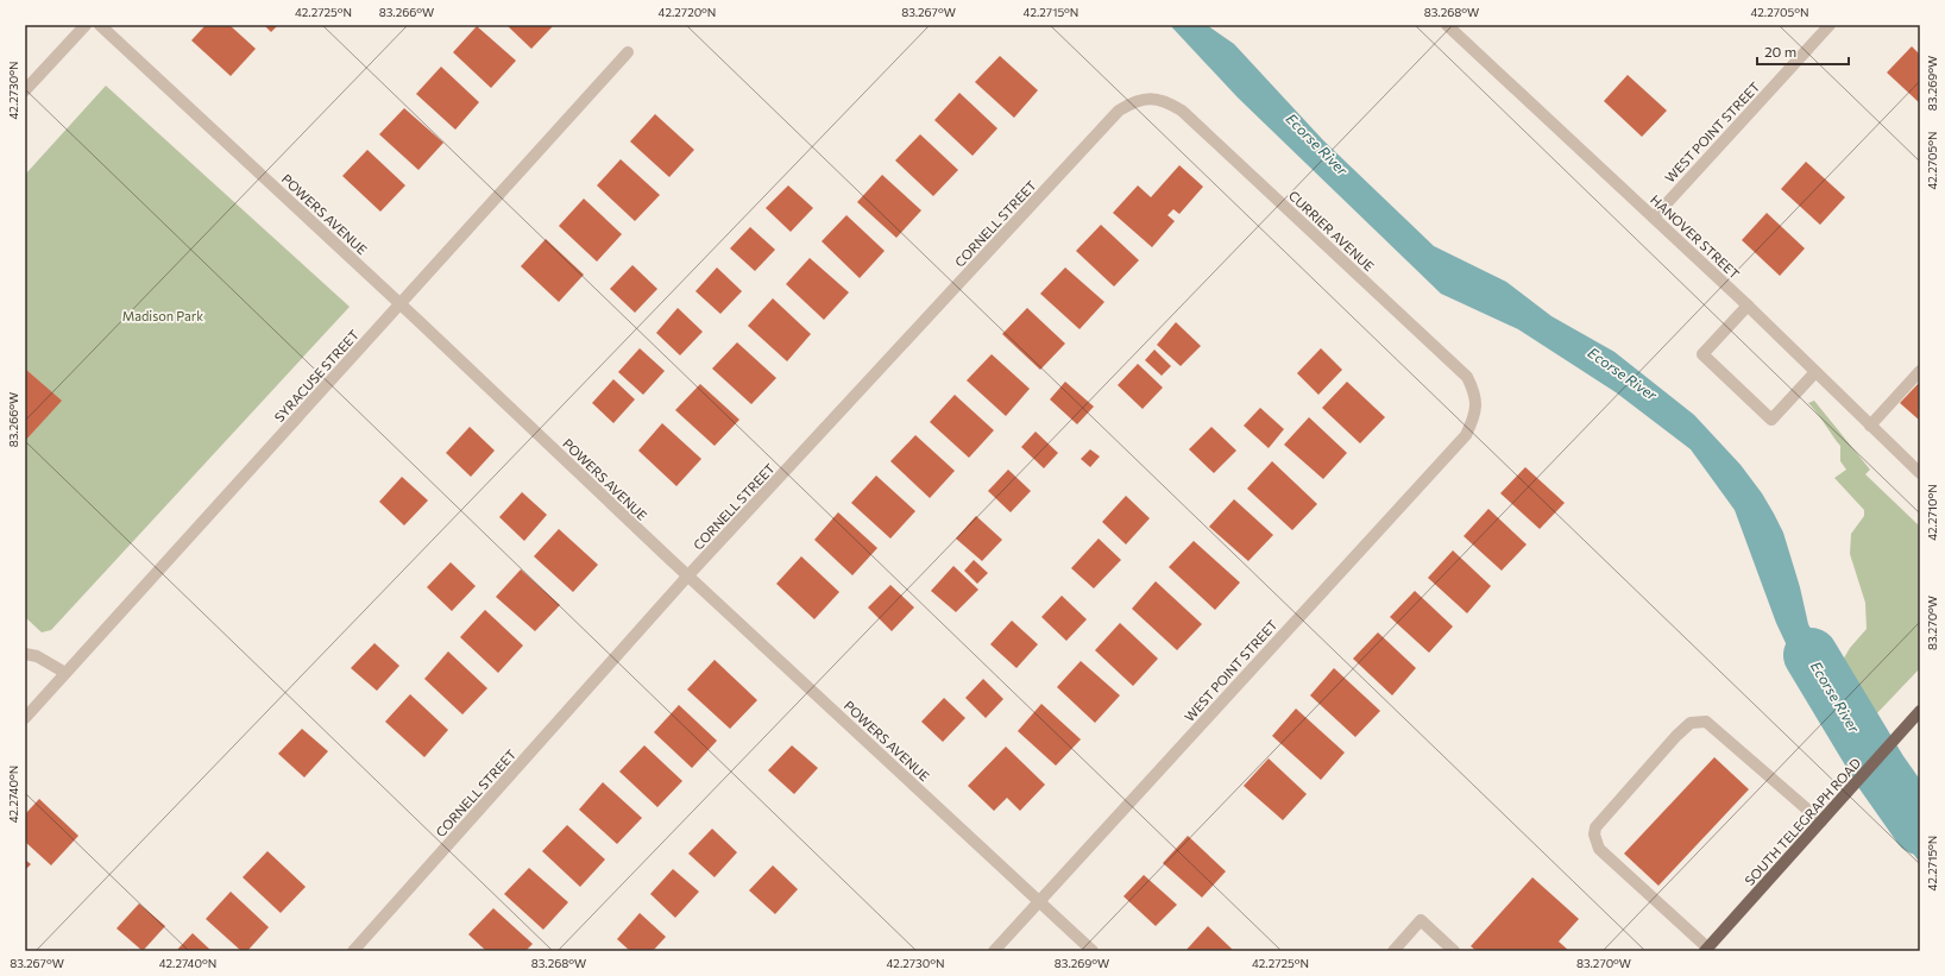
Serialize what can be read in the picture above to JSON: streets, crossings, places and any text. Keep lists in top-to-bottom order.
{
  "streets": {
    "main road": ["SOUTH TELEGRAPH ROAD"],
    "street": [
      "WEST POINT STREET",
      "POWERS AVENUE",
      "CORNELL STREET",
      "CURRIER AVENUE",
      "HANOVER STREET",
      "SYRACUSE STREET"
    ]
  },
  "crossings": [
    ["WEST POINT STREET", "POWERS AVENUE"],
    ["WEST POINT STREET", "CURRIER AVENUE"],
    ["WEST POINT STREET", "HANOVER STREET"],
    ["POWERS AVENUE", "CORNELL STREET"],
    ["POWERS AVENUE", "SYRACUSE STREET"],
    ["CORNELL STREET", "CURRIER AVENUE"]
  ],
  "water": ["Ecorse River"],
  "parks": ["Madison Park"],
  "scale_bar": "20 m",
  "coordinates": [
    "42.2725°N",
    "83.266°W",
    "42.2720°N",
    "83.267°W",
    "42.2715°N",
    "83.268°W",
    "42.2705°N",
    "83.269°W",
    "42.2730°N",
    "42.2710°N",
    "83.270°W",
    "42.2740°N"
  ]
}
